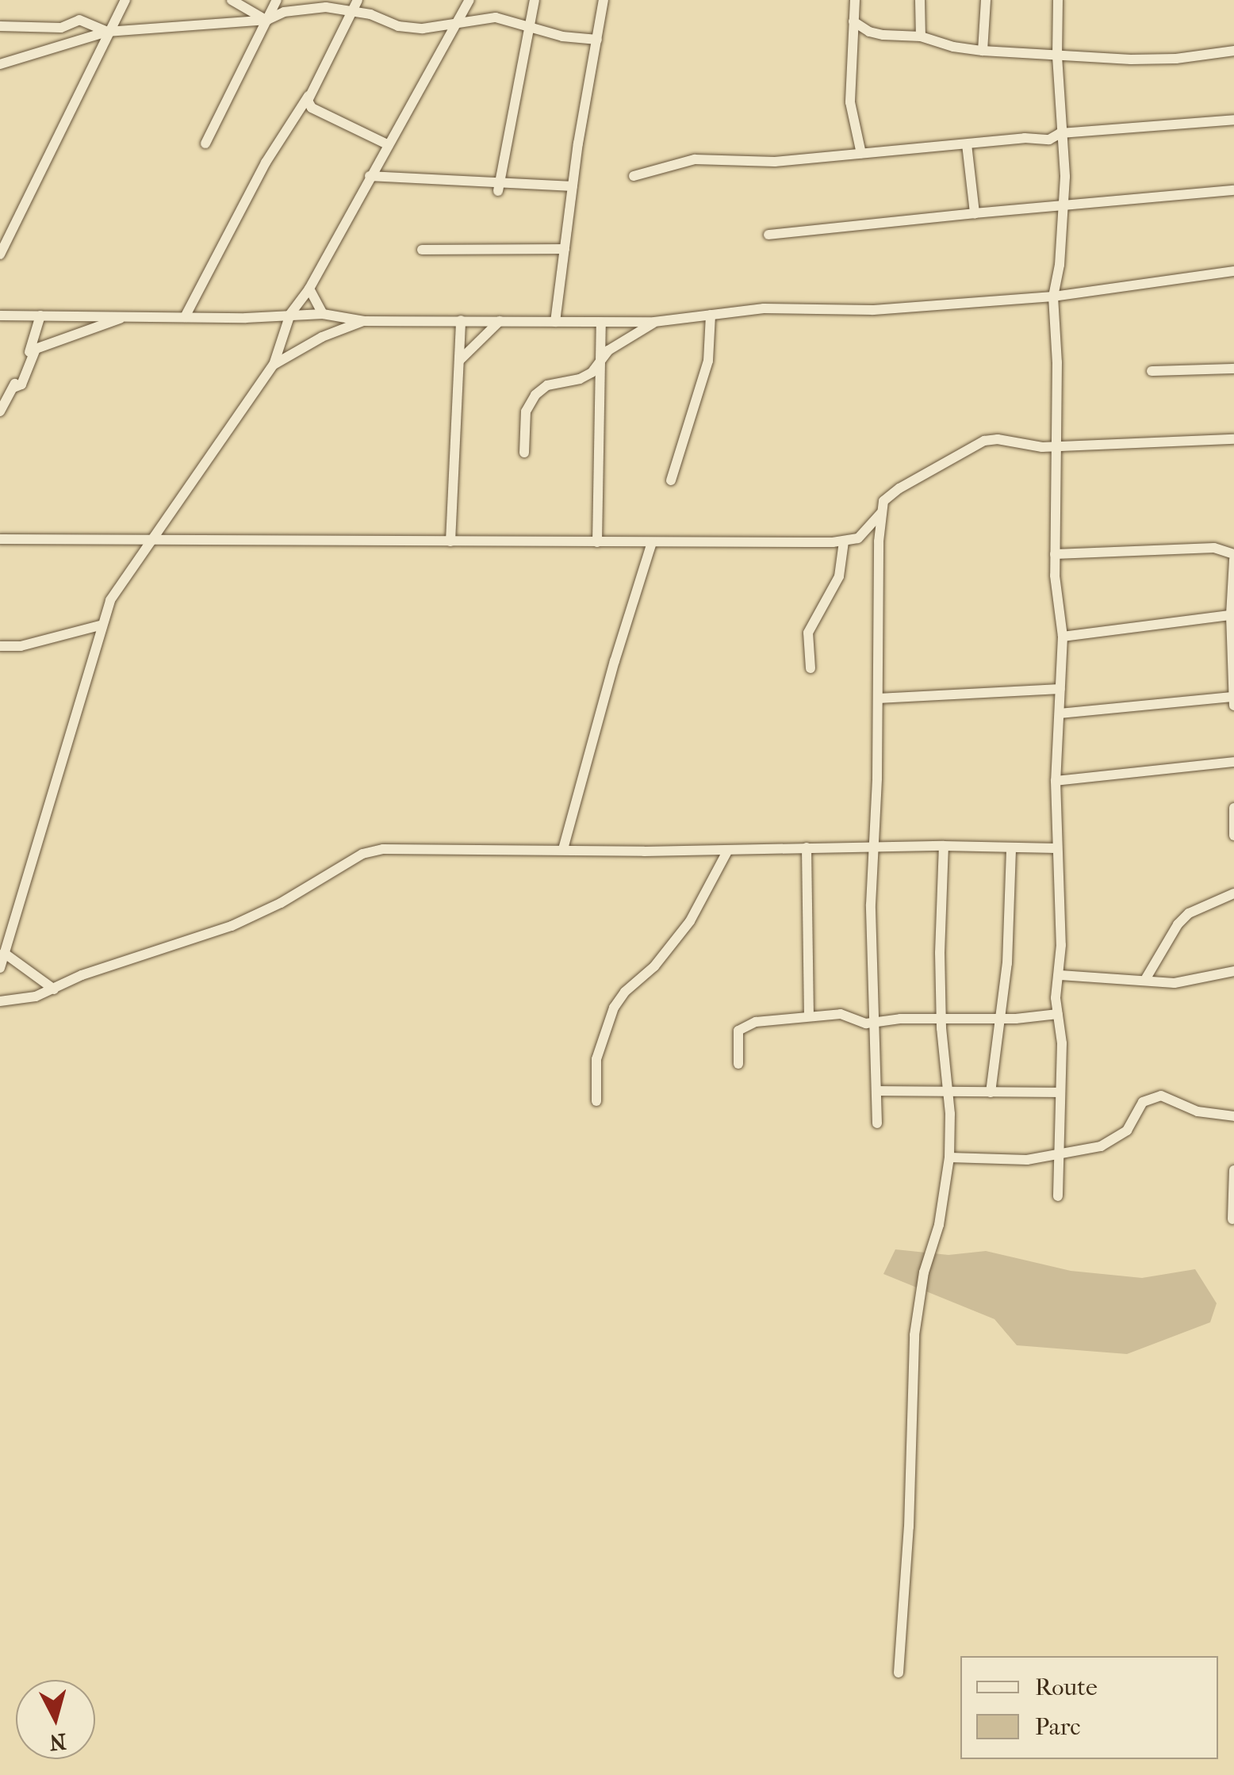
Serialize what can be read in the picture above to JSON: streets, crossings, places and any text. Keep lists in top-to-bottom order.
{
  "legend": ["Route", "Parc"],
  "north": "bottom"
}
